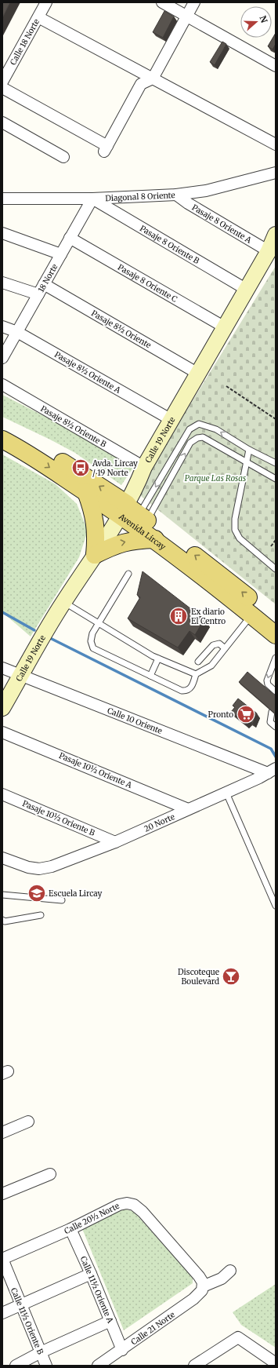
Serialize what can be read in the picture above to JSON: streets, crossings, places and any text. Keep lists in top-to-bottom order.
{
  "streets": {
    "main road": ["Avenida Lircay"],
    "street": [
      "Calle 18 Norte",
      "Diagonal 8 Oriente",
      "Pasaje 8 Oriente A",
      "Pasaje 8 Oriente B",
      "18 Norte",
      "Pasaje 8 Oriente C",
      "Pasaje 8½ Oriente",
      "Pasaje 8½ Oriente A",
      "Pasaje 8½ Oriente B",
      "Calle 19 Norte",
      "Calle 10 Oriente",
      "Pasaje 10½ Oriente A",
      "Pasaje 10½ Oriente B",
      "20 Norte",
      "Calle 20½ Norte",
      "Calle 11½ Oriente A",
      "Calle 11½ Oriente B",
      "Calle 21 Norte"
    ]
  },
  "crossings": [
    ["Diagonal 8 Oriente", "Pasaje 8 Oriente A"],
    ["Diagonal 8 Oriente", "Pasaje 8 Oriente B"],
    ["Diagonal 8 Oriente", "18 Norte"],
    ["Pasaje 8 Oriente A", "Calle 19 Norte"],
    ["Pasaje 8 Oriente B", "18 Norte"],
    ["Pasaje 8 Oriente B", "Calle 19 Norte"],
    ["18 Norte", "Pasaje 8 Oriente C"],
    ["18 Norte", "Pasaje 8½ Oriente"],
    ["18 Norte", "Pasaje 8½ Oriente A"],
    ["Pasaje 8 Oriente C", "Calle 19 Norte"],
    ["Pasaje 8½ Oriente", "Calle 19 Norte"],
    ["Pasaje 8½ Oriente A", "Calle 19 Norte"],
    ["Pasaje 8½ Oriente B", "Calle 19 Norte"],
    ["Calle 19 Norte", "Avenida Lircay"],
    ["Calle 19 Norte", "Calle 10 Oriente"],
    ["Calle 10 Oriente", "20 Norte"],
    ["Pasaje 10½ Oriente A", "20 Norte"],
    ["Pasaje 10½ Oriente B", "20 Norte"],
    ["Calle 20½ Norte", "Calle 11½ Oriente A"],
    ["Calle 20½ Norte", "Calle 11½ Oriente B"],
    ["Calle 20½ Norte", "Calle 21 Norte"],
    ["Calle 11½ Oriente A", "Calle 21 Norte"]
  ],
  "parks": ["Parque Las Rosas"],
  "places": {
    "bus stop": ["Avda. Lircay / 19 Norte"],
    "building": ["Ex diario El Centro"],
    "supermarket": ["Pronto"],
    "school or university": ["Escuela Lircay"],
    "bar": ["Discoteque Boulevard"]
  },
  "north": "right"
}
